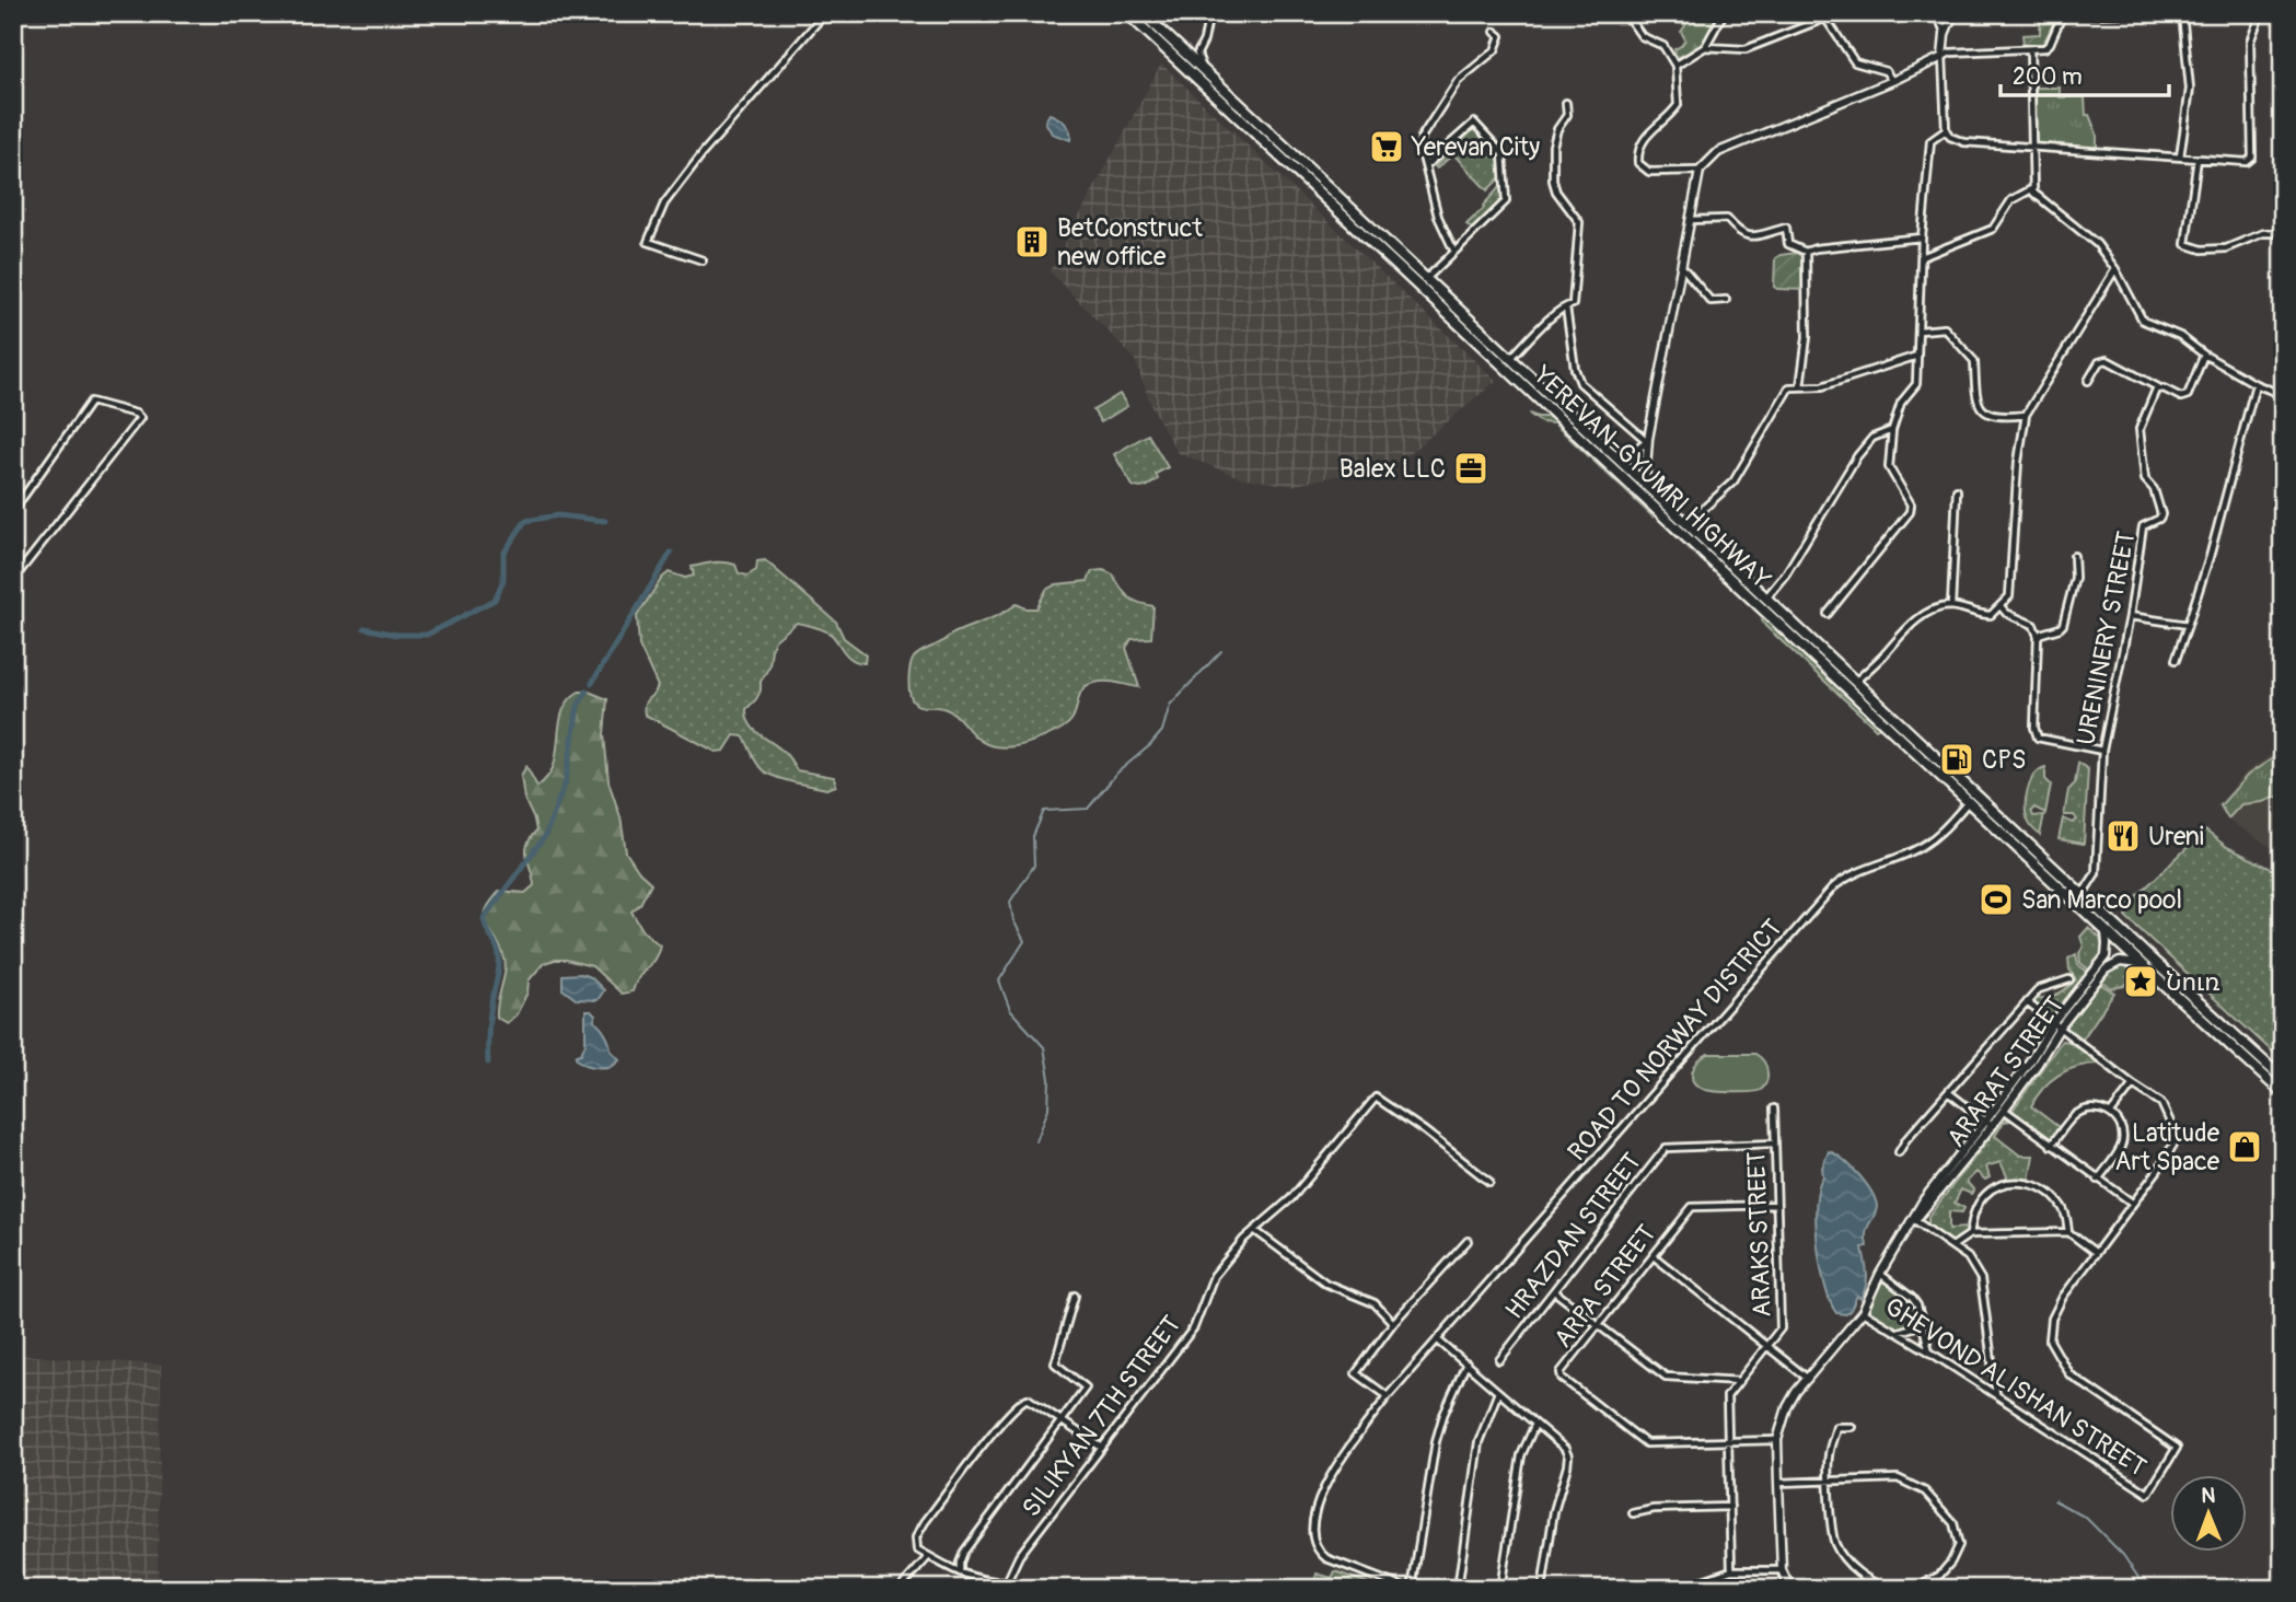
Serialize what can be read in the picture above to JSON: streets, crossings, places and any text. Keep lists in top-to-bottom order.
{
  "streets": {
    "highway": ["YEREVAN-GYUMRI HIGHWAY"],
    "street": [
      "URENINERY STREET",
      "ROAD TO NORWAY DISTRICT",
      "ARARAT STREET",
      "ARAKS STREET",
      "HRAZDAN STREET",
      "ARPA STREET",
      "GHEVOND ALISHAN STREET",
      "SILIKYAN 7TH STREET"
    ]
  },
  "crossings": [
    ["YEREVAN-GYUMRI HIGHWAY", "URENINERY STREET"],
    ["YEREVAN-GYUMRI HIGHWAY", "ROAD TO NORWAY DISTRICT"],
    ["YEREVAN-GYUMRI HIGHWAY", "ARARAT STREET"],
    ["ARARAT STREET", "ARPA STREET"],
    ["ARARAT STREET", "GHEVOND ALISHAN STREET"],
    ["ARAKS STREET", "HRAZDAN STREET"],
    ["ARAKS STREET", "ARPA STREET"]
  ],
  "places": {
    "supermarket": ["Yerevan City"],
    "building": ["BetConstruct new office"],
    "office": ["Balex LLC"],
    "fuel station": ["CPS"],
    "restaurant": ["Ureni"],
    "sports": ["San Marco pool"],
    "place": ["Նուռ"],
    "shop": ["Latitude Art Space"]
  },
  "scale_bar": "200 m",
  "north": "top"
}
